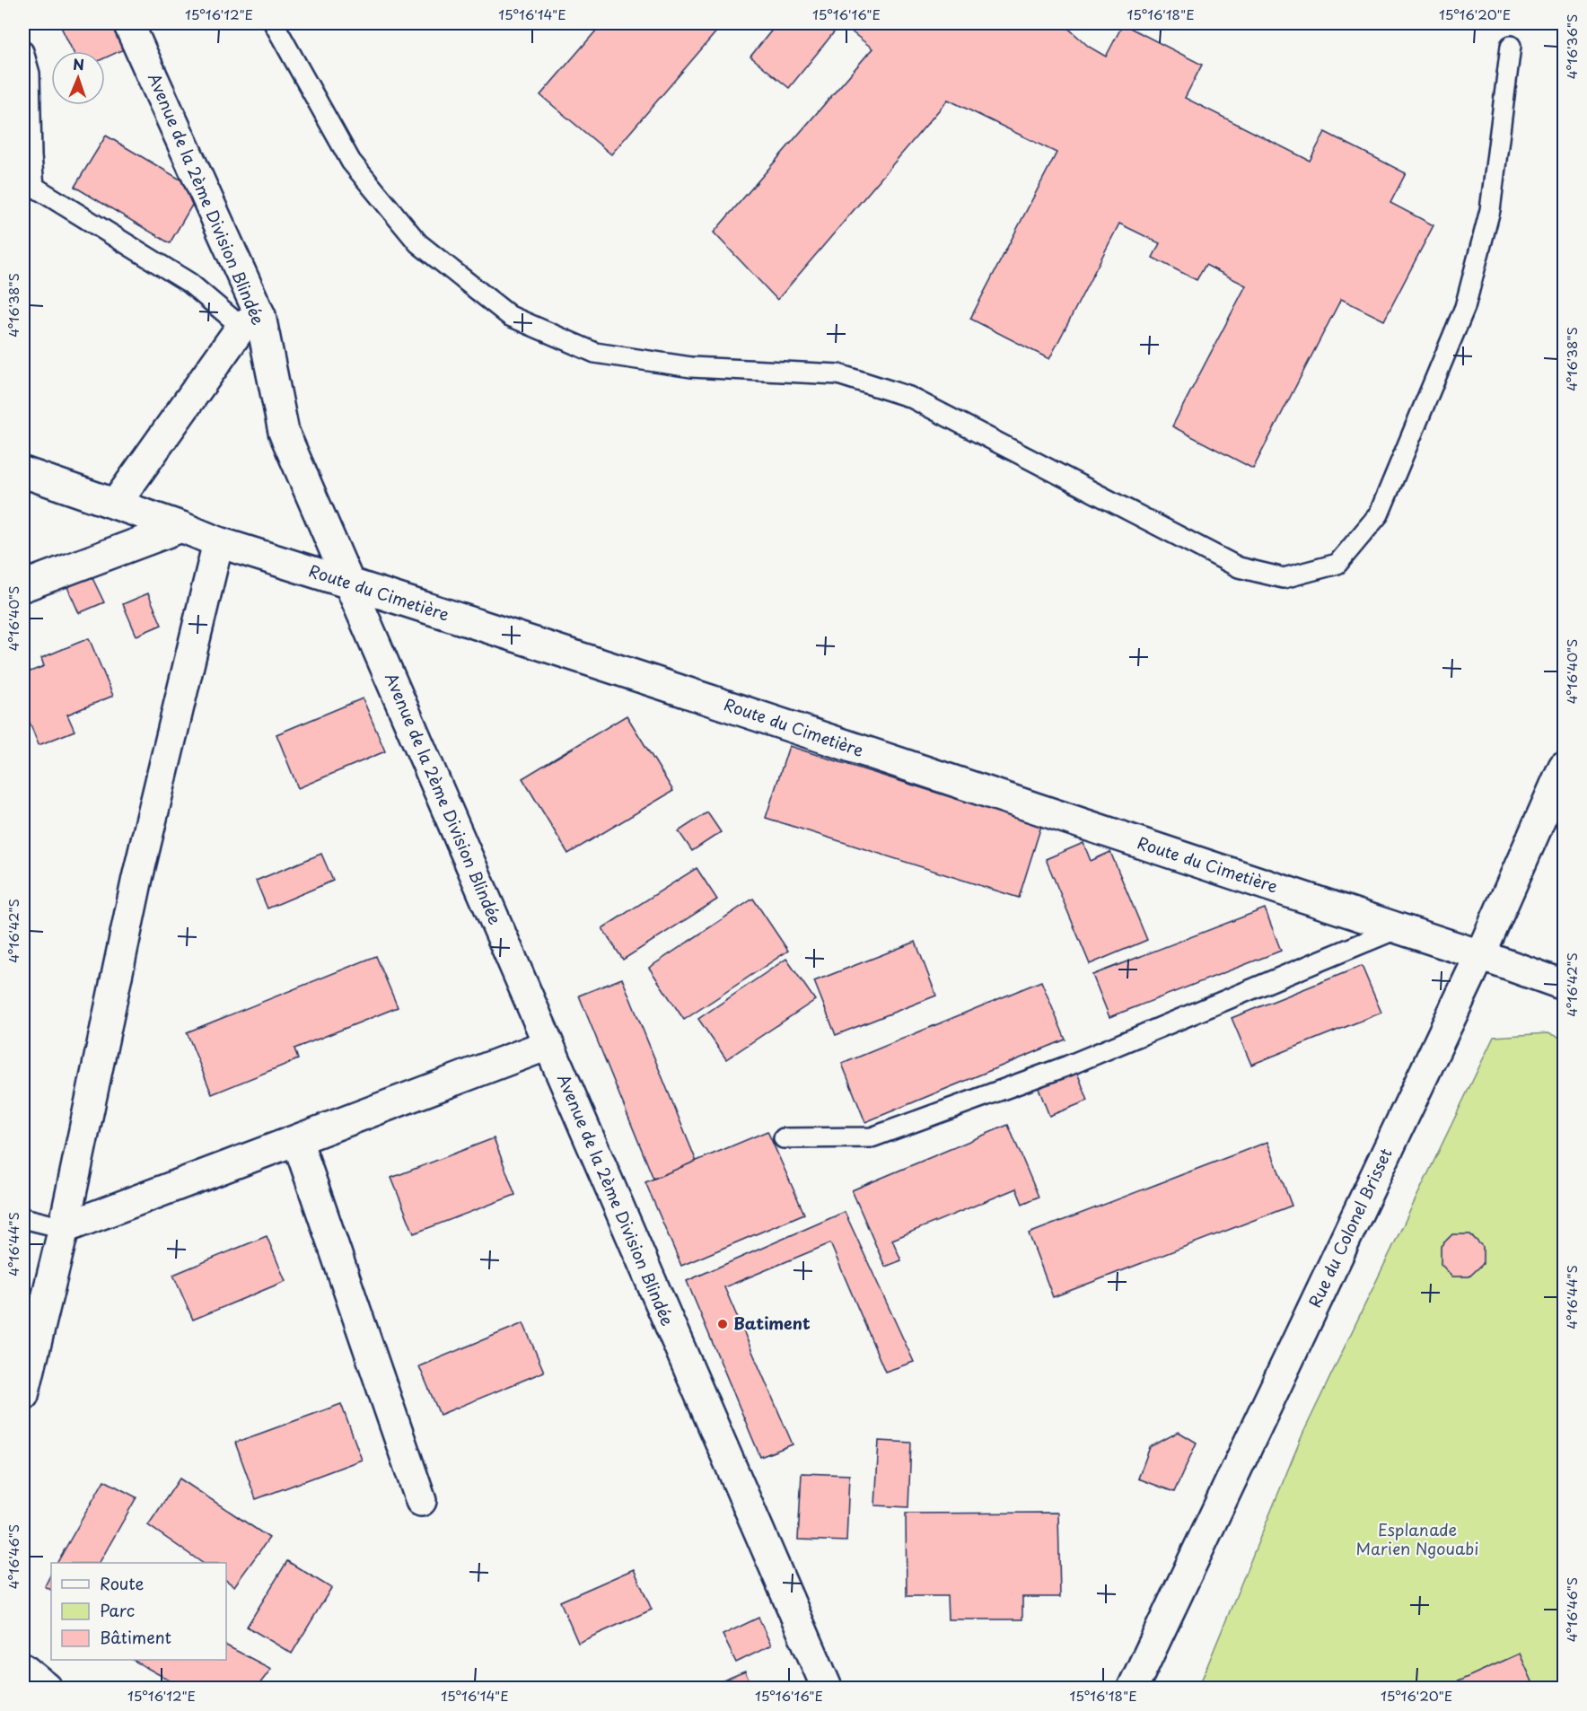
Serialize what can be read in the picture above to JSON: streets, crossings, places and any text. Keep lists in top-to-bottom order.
{
  "streets": {
    "street": ["Avenue de la 2ème Division Blindée", "Route du Cimetière", "Rue du Colonel Brisset"]
  },
  "crossings": [
    ["Avenue de la 2ème Division Blindée", "Route du Cimetière"],
    ["Route du Cimetière", "Rue du Colonel Brisset"]
  ],
  "parks": ["Esplanade Marien Ngouabi"],
  "places": ["Batiment"],
  "legend": ["Route", "Parc", "Bâtiment"],
  "north": "top",
  "coordinates": [
    "15°16'12\"E",
    "15°16'14\"E",
    "15°16'16\"E",
    "15°16'18\"E",
    "15°16'20\"E",
    "4°16'36\"S",
    "4°16'38\"S",
    "4°16'40\"S",
    "4°16'42\"S",
    "4°16'44\"S",
    "4°16'46\"S"
  ]
}
